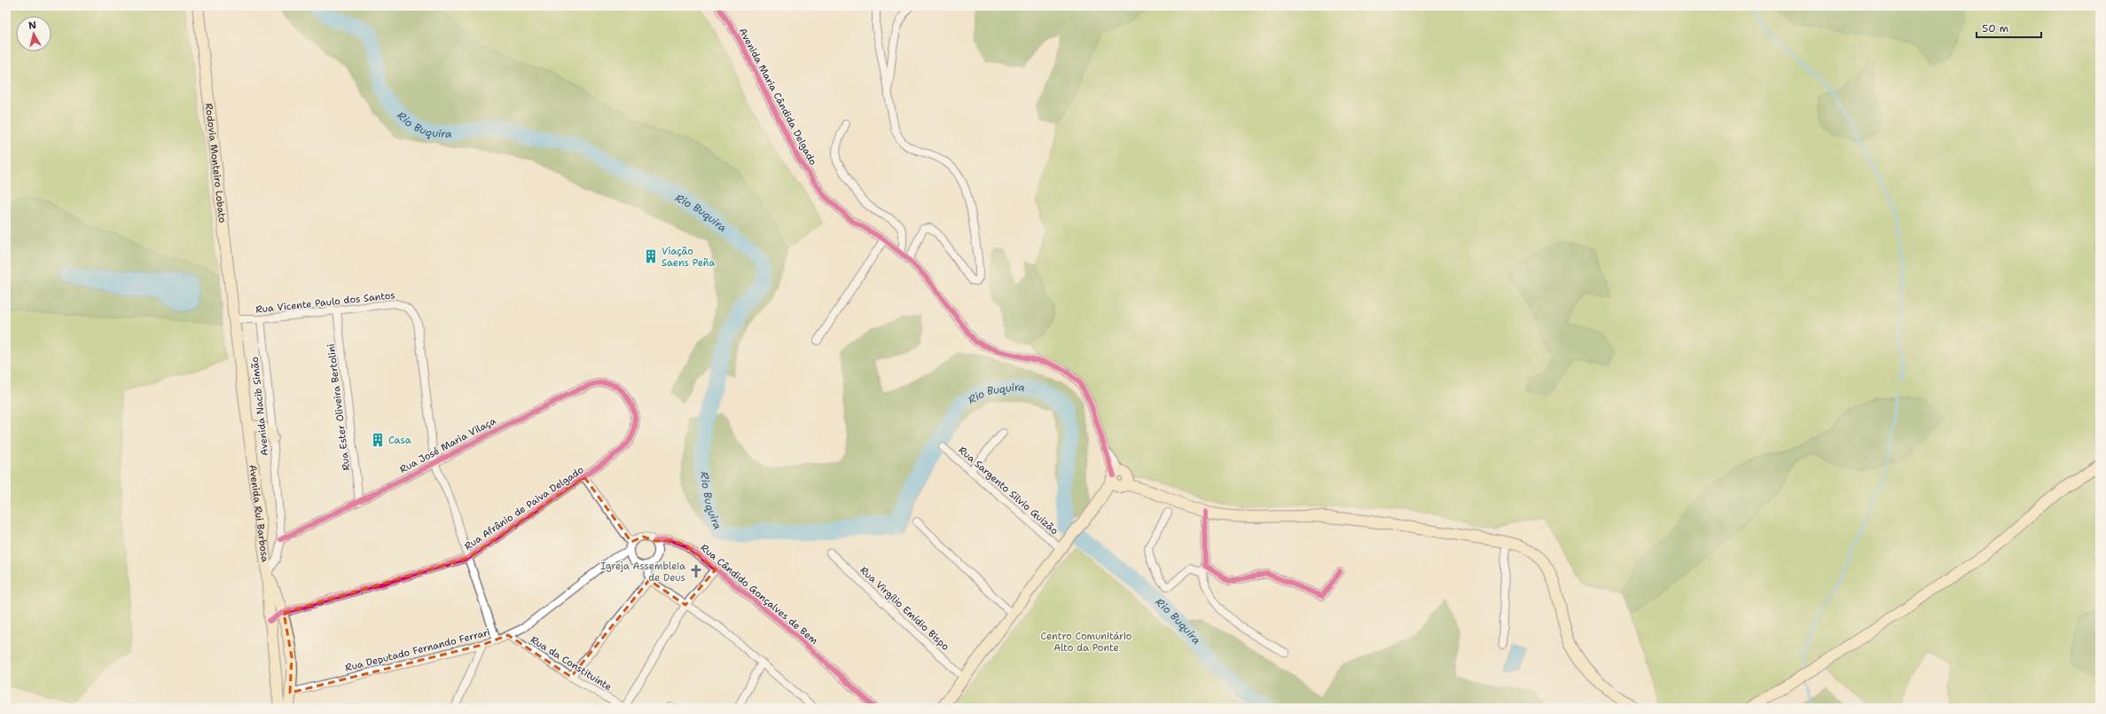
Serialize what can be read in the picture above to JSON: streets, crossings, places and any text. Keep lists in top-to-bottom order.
{
  "streets": {
    "main road": ["Rodovia Monteiro Lobato", "Avenida Rui Barbosa"],
    "street": [
      "Avenida Maria Cândida Delgado",
      "Rua Vicente Paulo dos Santos",
      "Avenida Nacib Simão",
      "Rua Ester Oliveira Bertolini",
      "Rua José Maria Vilaça",
      "Rua Sargento Silvio Guizão",
      "Rua Afrânio de Paiva Delgado",
      "Rua Cândido Gonçalves de Bem",
      "Rua Virgílio Emídio Bispo",
      "Rua Deputado Fernando Ferrari",
      "Rua da Constituinte"
    ]
  },
  "crossings": [
    ["Rodovia Monteiro Lobato", "Rua Vicente Paulo dos Santos"],
    ["Rodovia Monteiro Lobato", "Avenida Rui Barbosa"],
    ["Rua Vicente Paulo dos Santos", "Avenida Nacib Simão"],
    ["Rua Vicente Paulo dos Santos", "Rua Ester Oliveira Bertolini"],
    ["Rua Vicente Paulo dos Santos", "Rua José Maria Vilaça"],
    ["Rua Vicente Paulo dos Santos", "Rua Afrânio de Paiva Delgado"],
    ["Rua Vicente Paulo dos Santos", "Avenida Rui Barbosa"],
    ["Rua Vicente Paulo dos Santos", "Rua Deputado Fernando Ferrari"],
    ["Avenida Nacib Simão", "Rua José Maria Vilaça"],
    ["Avenida Nacib Simão", "Avenida Rui Barbosa"],
    ["Rua Ester Oliveira Bertolini", "Rua José Maria Vilaça"],
    ["Rua José Maria Vilaça", "Rua Afrânio de Paiva Delgado"],
    ["Rua Afrânio de Paiva Delgado", "Avenida Rui Barbosa"],
    ["Rua Cândido Gonçalves de Bem", "Rua Deputado Fernando Ferrari"],
    ["Rua Deputado Fernando Ferrari", "Rua da Constituinte"]
  ],
  "water": ["Rio Buquira"],
  "parks": ["Centro Comunitário Alto da Ponte"],
  "places": {
    "building": ["Viação Saens Peña", "Casa"],
    "church": ["Igreja Assembleia de Deus"]
  },
  "scale_bar": "50 m",
  "north": "top"
}
